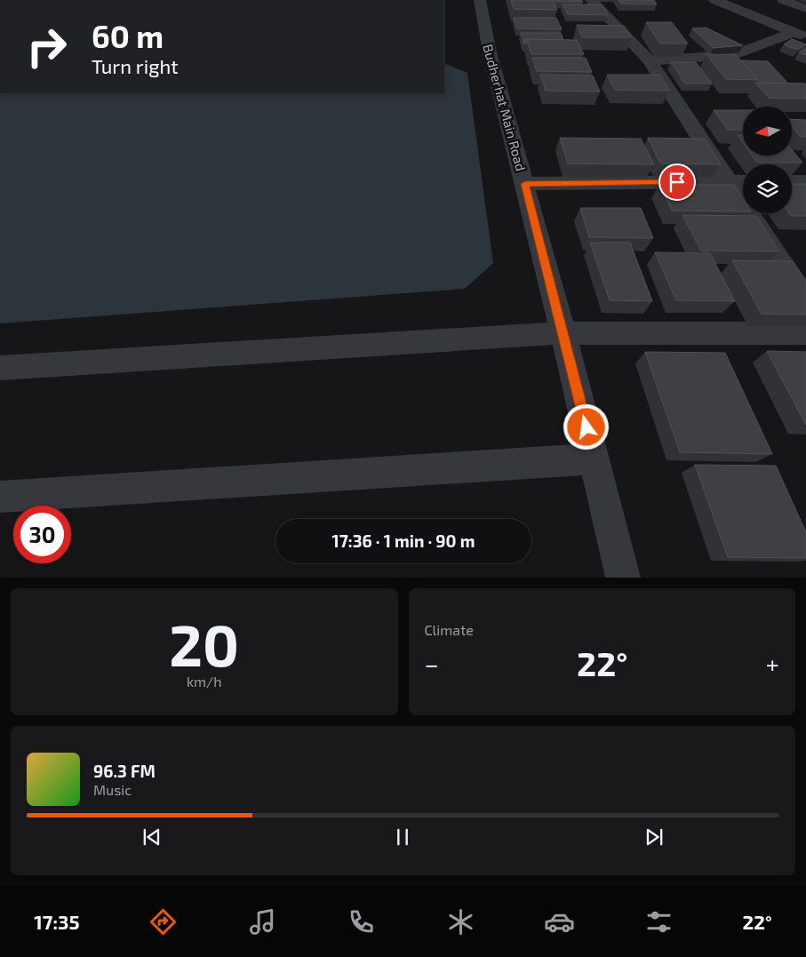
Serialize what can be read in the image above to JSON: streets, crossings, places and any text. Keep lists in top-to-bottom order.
{
  "streets": {
    "street": ["Budherhat Main Road"]
  },
  "north": "left",
  "page": {
    "turn": ["60 m", "Turn right"],
    "limit": "30",
    "trip": "17:36 · 1 min · 90 m",
    "tile": [
      ["20", "km/h"],
      "Climate"
    ],
    "heat": ["−", "22°", "+"],
    "song": ["96.3 FM", "Music"],
    "tabs": ["17:35", "22°"]
  }
}
